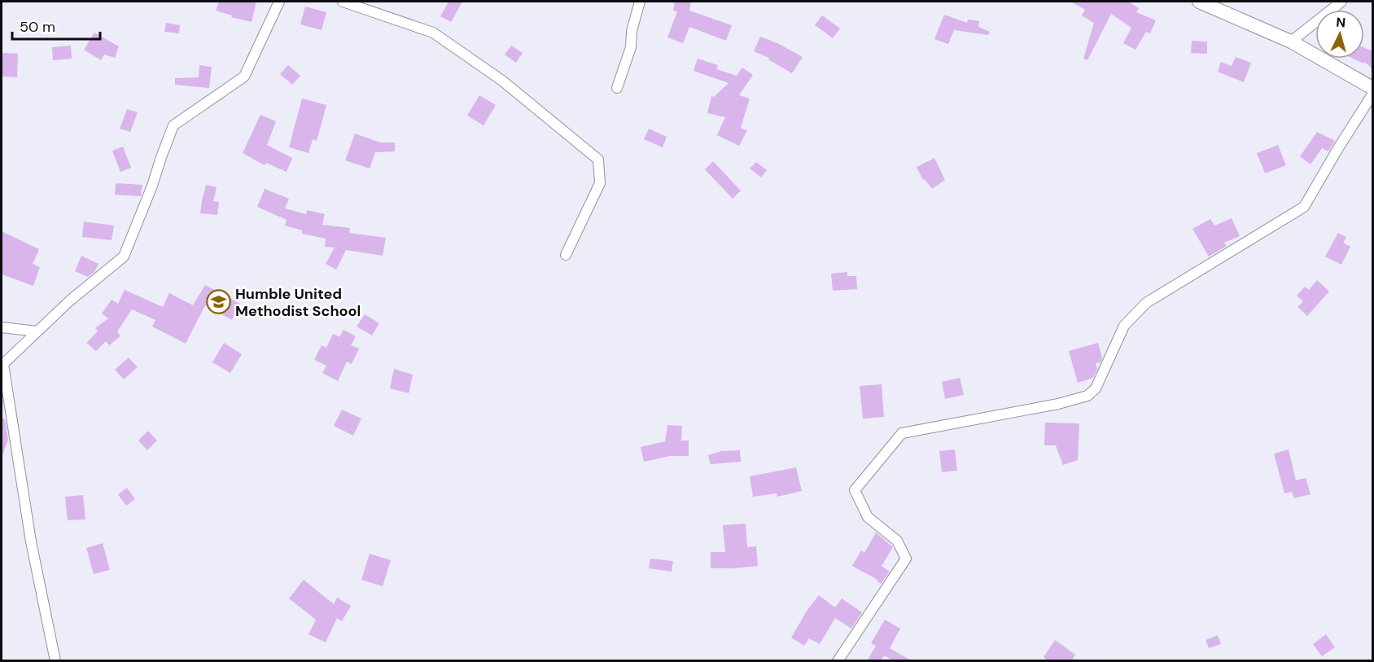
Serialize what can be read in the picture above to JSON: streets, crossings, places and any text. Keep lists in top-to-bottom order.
{
  "places": {
    "school or university": ["Humble United Methodist School"]
  },
  "scale_bar": "50 m",
  "north": "top"
}
